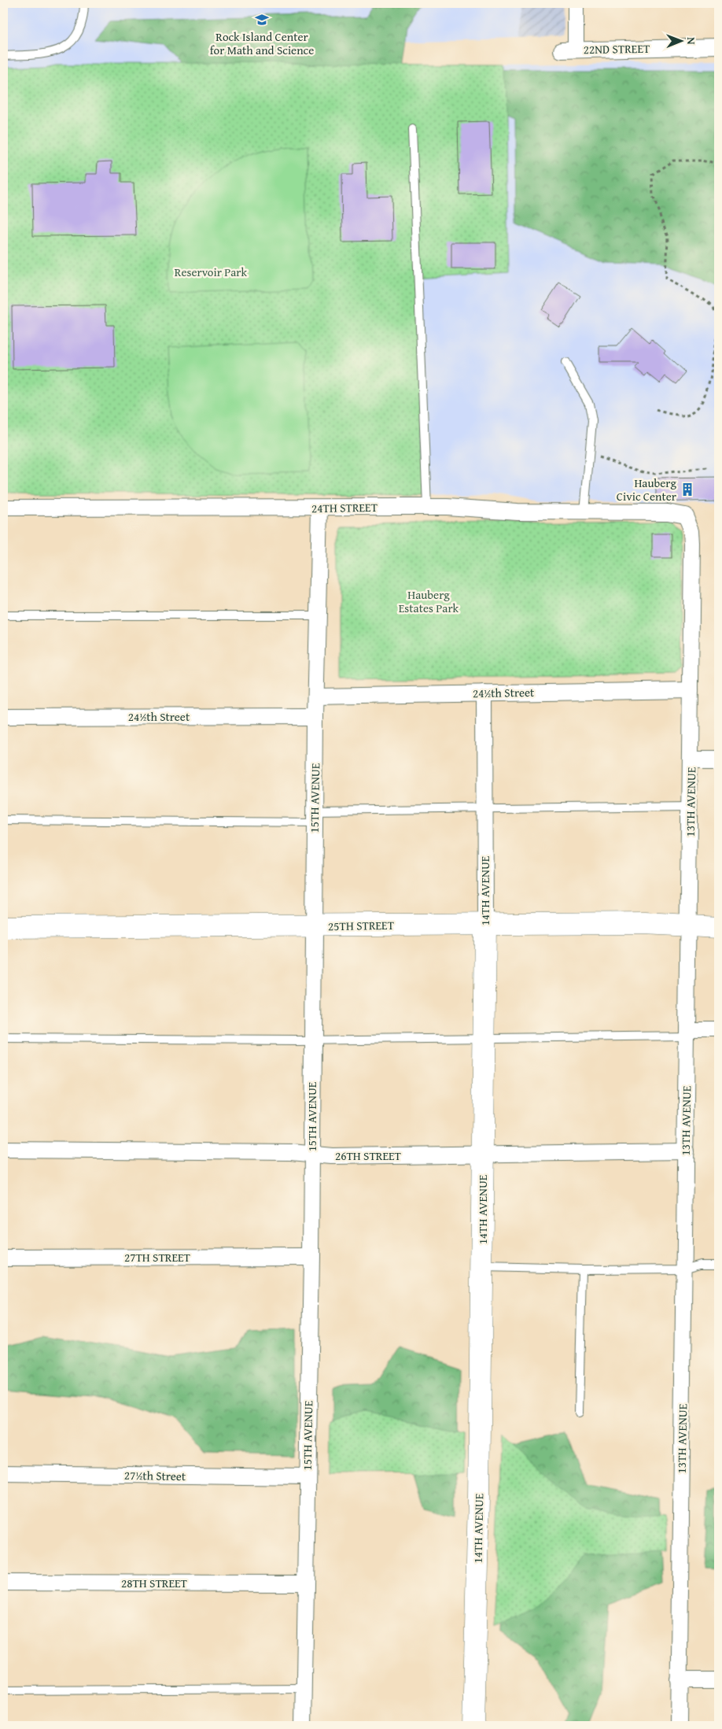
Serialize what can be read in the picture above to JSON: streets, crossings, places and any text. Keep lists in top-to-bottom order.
{
  "streets": {
    "street": [
      "22ND STREET",
      "24TH STREET",
      "24½th Street",
      "15TH AVENUE",
      "13TH AVENUE",
      "14TH AVENUE",
      "25TH STREET",
      "26TH STREET",
      "27TH STREET",
      "27½th Street",
      "28TH STREET"
    ]
  },
  "crossings": [
    ["24TH STREET", "15TH AVENUE"],
    ["24TH STREET", "13TH AVENUE"],
    ["24½th Street", "15TH AVENUE"],
    ["24½th Street", "13TH AVENUE"],
    ["24½th Street", "14TH AVENUE"],
    ["15TH AVENUE", "25TH STREET"],
    ["15TH AVENUE", "26TH STREET"],
    ["15TH AVENUE", "27TH STREET"],
    ["15TH AVENUE", "27½th Street"],
    ["15TH AVENUE", "28TH STREET"],
    ["13TH AVENUE", "25TH STREET"],
    ["13TH AVENUE", "26TH STREET"],
    ["14TH AVENUE", "25TH STREET"],
    ["14TH AVENUE", "26TH STREET"]
  ],
  "parks": ["Reservoir Park", "Hauberg Estates Park"],
  "places": {
    "school or university": ["Rock Island Center for Math and Science"],
    "building": ["Hauberg Civic Center"]
  },
  "north": "right"
}
